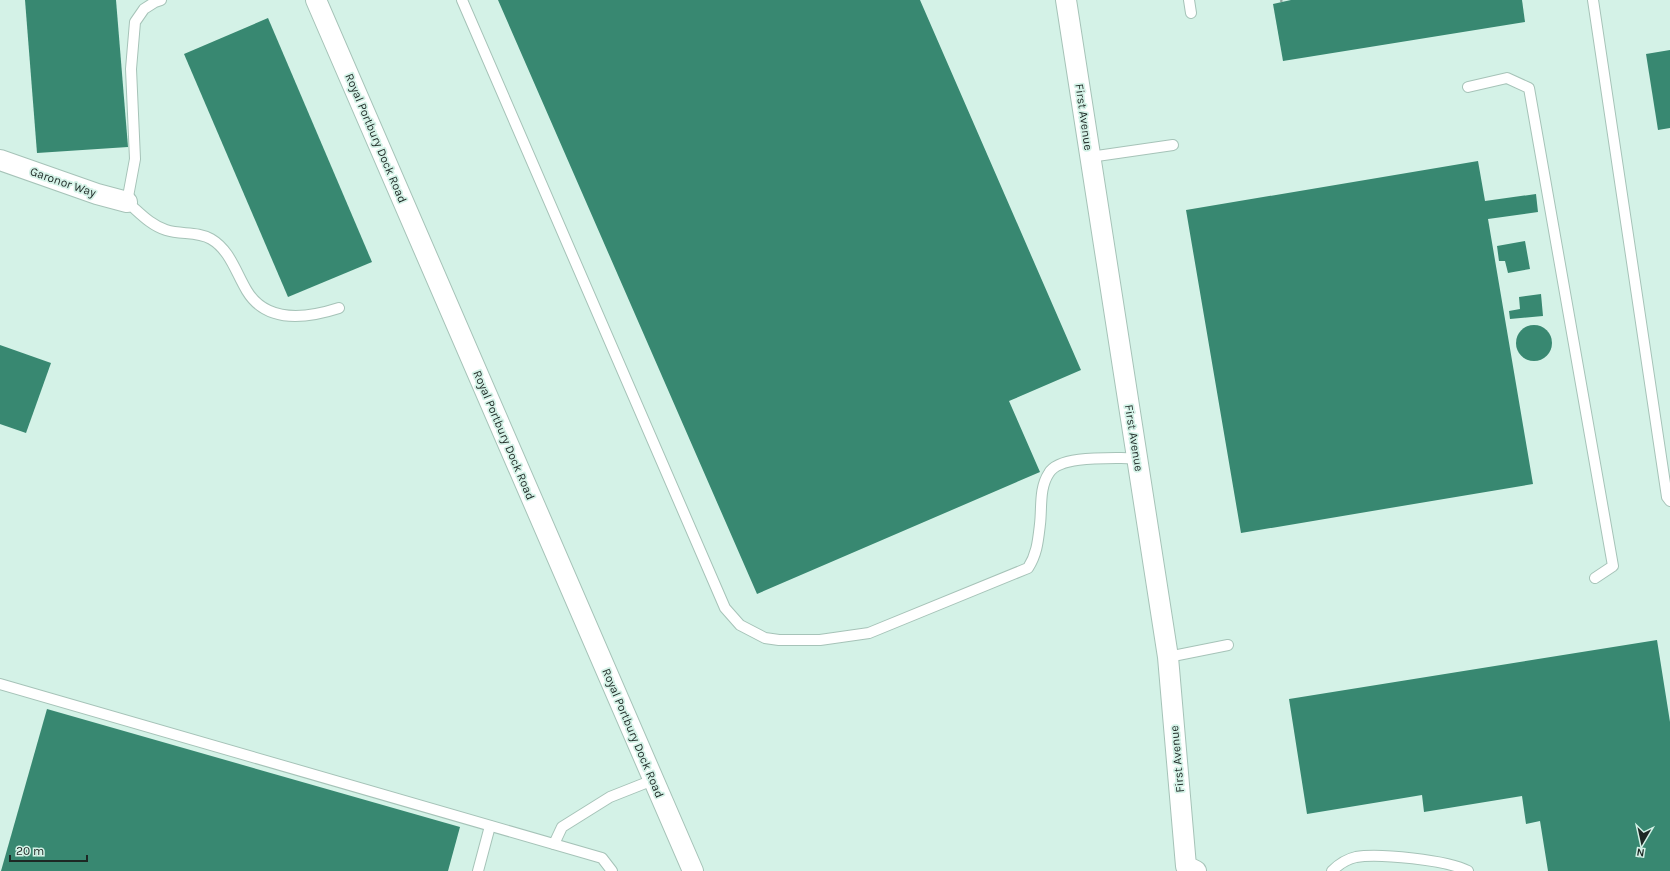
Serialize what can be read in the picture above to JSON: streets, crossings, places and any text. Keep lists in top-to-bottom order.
{
  "streets": {
    "street": ["First Avenue", "Royal Portbury Dock Road", "Garonor Way"]
  },
  "scale_bar": "20 m",
  "north": "bottom"
}
